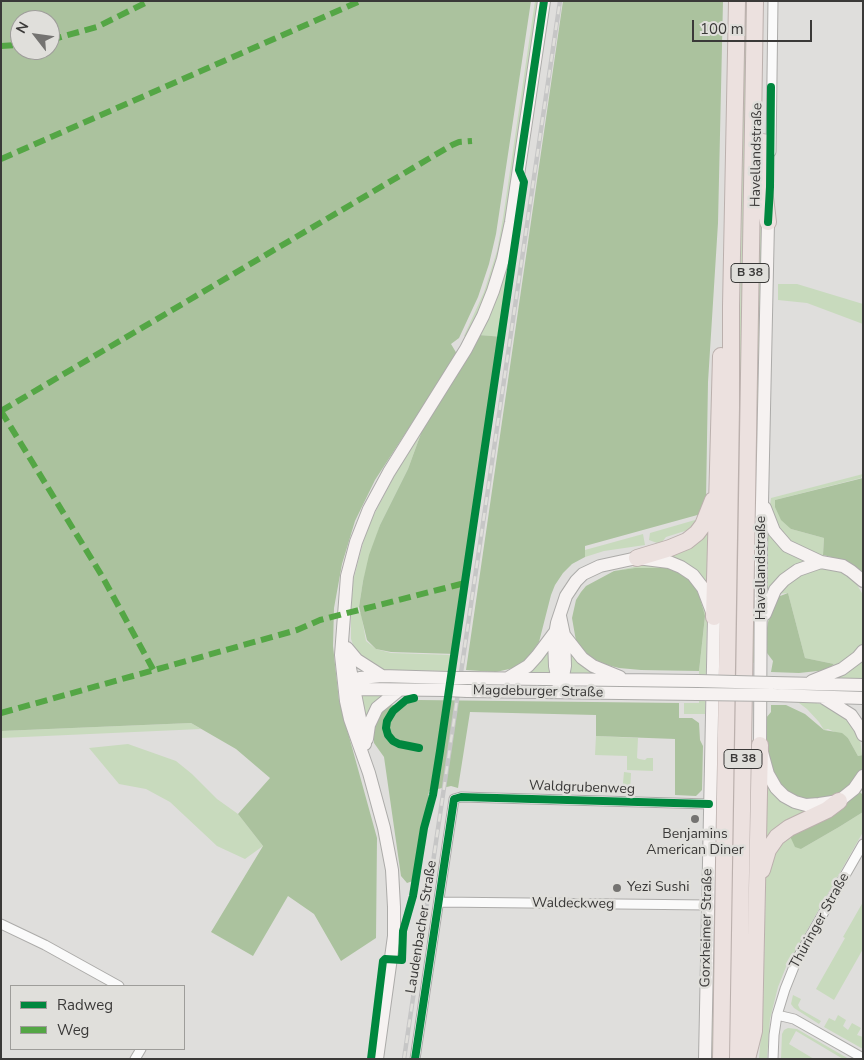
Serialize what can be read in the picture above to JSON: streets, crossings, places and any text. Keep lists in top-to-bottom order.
{
  "streets": {
    "highway": ["B 38"],
    "main road": ["Havellandstraße", "Magdeburger Straße", "Gorxheimer Straße"],
    "street": [
      "Waldgrubenweg",
      "Waldeckweg",
      "Thüringer Straße",
      "Laudenbacher Straße"
    ]
  },
  "crossings": [
    ["Havellandstraße", "B 38"],
    ["Waldgrubenweg", "Laudenbacher Straße"],
    ["Waldgrubenweg", "Gorxheimer Straße"],
    ["Waldeckweg", "Laudenbacher Straße"],
    ["Waldeckweg", "Gorxheimer Straße"]
  ],
  "places": ["Benjamins American Diner", "Yezi Sushi"],
  "legend": ["Radweg", "Weg"],
  "scale_bar": "100 m",
  "north": "top left"
}
